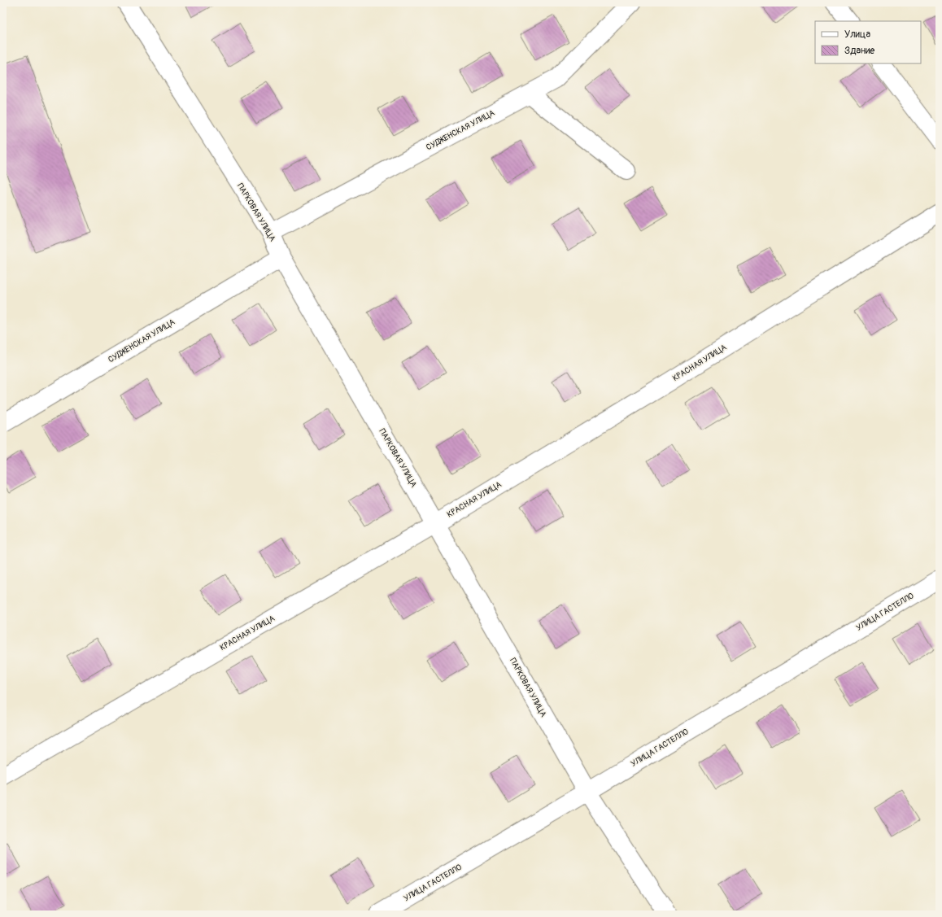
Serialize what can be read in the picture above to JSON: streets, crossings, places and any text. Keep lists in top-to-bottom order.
{
  "streets": {
    "street": [
      "СУДЖЕНСКАЯ УЛИЦА",
      "ПАРКОВАЯ УЛИЦА",
      "КРАСНАЯ УЛИЦА",
      "УЛИЦА ГАСТЕЛЛО"
    ]
  },
  "crossings": [
    ["СУДЖЕНСКАЯ УЛИЦА", "ПАРКОВАЯ УЛИЦА"],
    ["ПАРКОВАЯ УЛИЦА", "КРАСНАЯ УЛИЦА"],
    ["ПАРКОВАЯ УЛИЦА", "УЛИЦА ГАСТЕЛЛО"]
  ],
  "legend": ["Улица", "Здание"]
}
